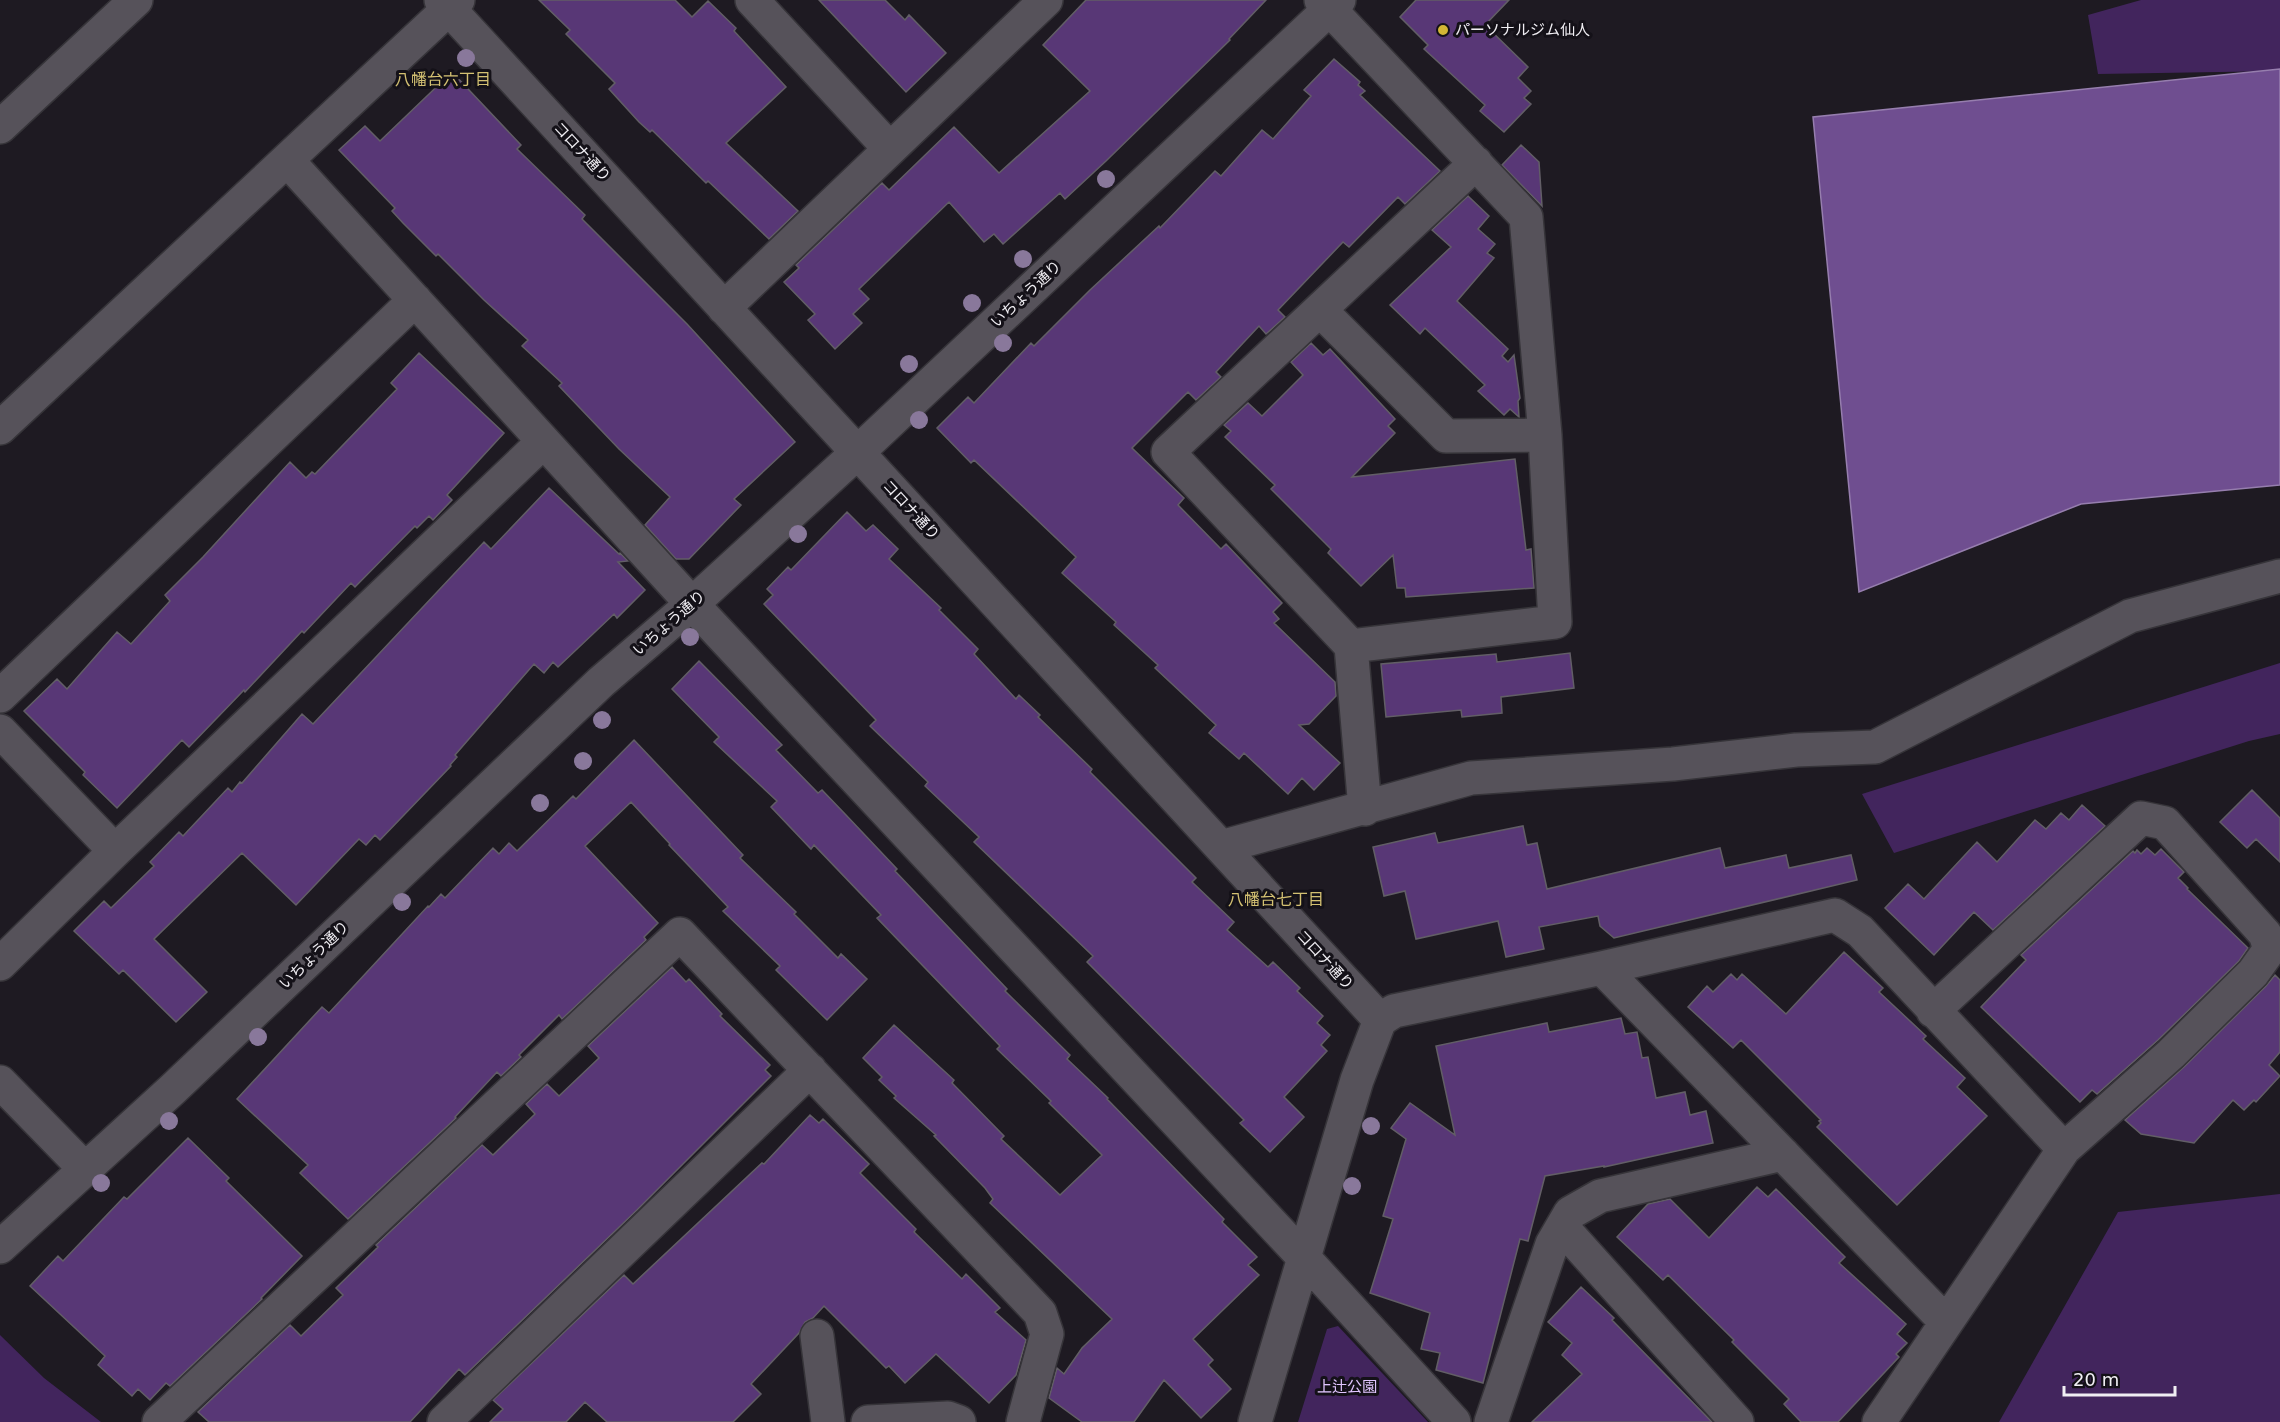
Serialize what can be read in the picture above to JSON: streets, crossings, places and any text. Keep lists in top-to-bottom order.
{
  "streets": {
    "street": ["コロナ通り", "いちょう通り"]
  },
  "crossings": [
    ["コロナ通り", "いちょう通り"]
  ],
  "districts": ["八幡台六丁目", "八幡台七丁目"],
  "parks": ["上辻公園"],
  "places": ["パーソナルジム仙人"],
  "scale_bar": "20 m"
}
